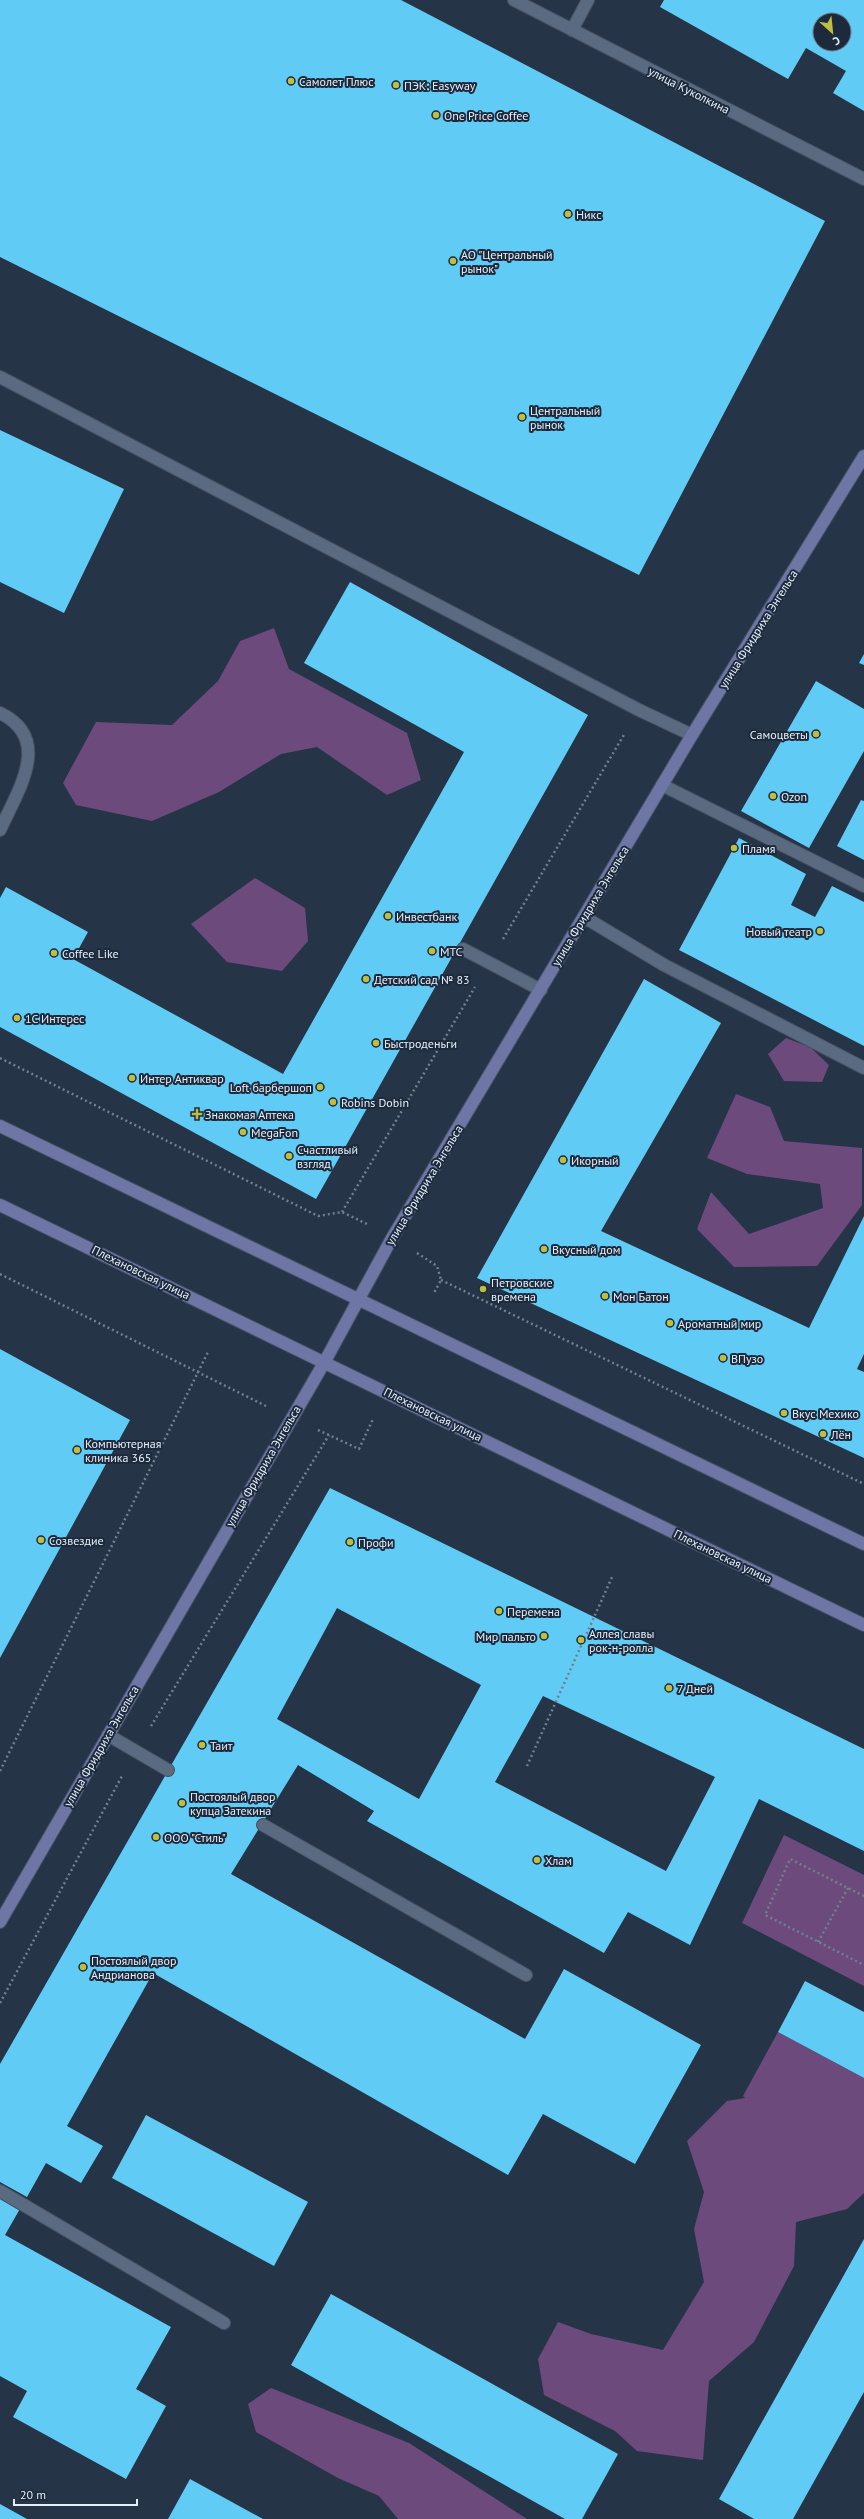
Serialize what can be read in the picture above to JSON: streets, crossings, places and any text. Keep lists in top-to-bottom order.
{
  "streets": {
    "main road": ["улица Фридриха Энгельса", "Плехановская улица"],
    "street": ["улица Куколкина"]
  },
  "crossings": [
    ["улица Фридриха Энгельса", "Плехановская улица"]
  ],
  "places": {
    "other": [
      "Самолет Плюс",
      "ПЭК: Easyway",
      "One Price Coffee",
      "Никс",
      "АО \"Центральный рынок\"",
      "Центральный рынок",
      "Самоцветы",
      "Ozon",
      "Пламя",
      "Инвестбанк",
      "Новый театр",
      "МТС",
      "Coffee Like",
      "Детский сад № 83",
      "1С Интерес",
      "Быстроденьги",
      "Интер Антиквар",
      "Loft барбершоп",
      "Robins Dobin",
      "MegaFon",
      "Счастливый взгляд",
      "Икорный",
      "Вкусный дом",
      "Петровские времена",
      "Мон Батон",
      "Ароматный мир",
      "ВПузо",
      "Вкус Мехико",
      "Лён",
      "Компьютерная клиника 365",
      "Созвездие",
      "Профи",
      "Перемена",
      "Мир пальто",
      "Аллея славы рок-н-ролла",
      "7 Дней",
      "Таит",
      "Постоялый двор купца Затекина",
      "ООО \"Стиль\"",
      "Хлам",
      "Постоялый двор Андрианова"
    ],
    "health": ["Знакомая Аптека"]
  },
  "scale_bar": "20 m",
  "north": "bottom right"
}
